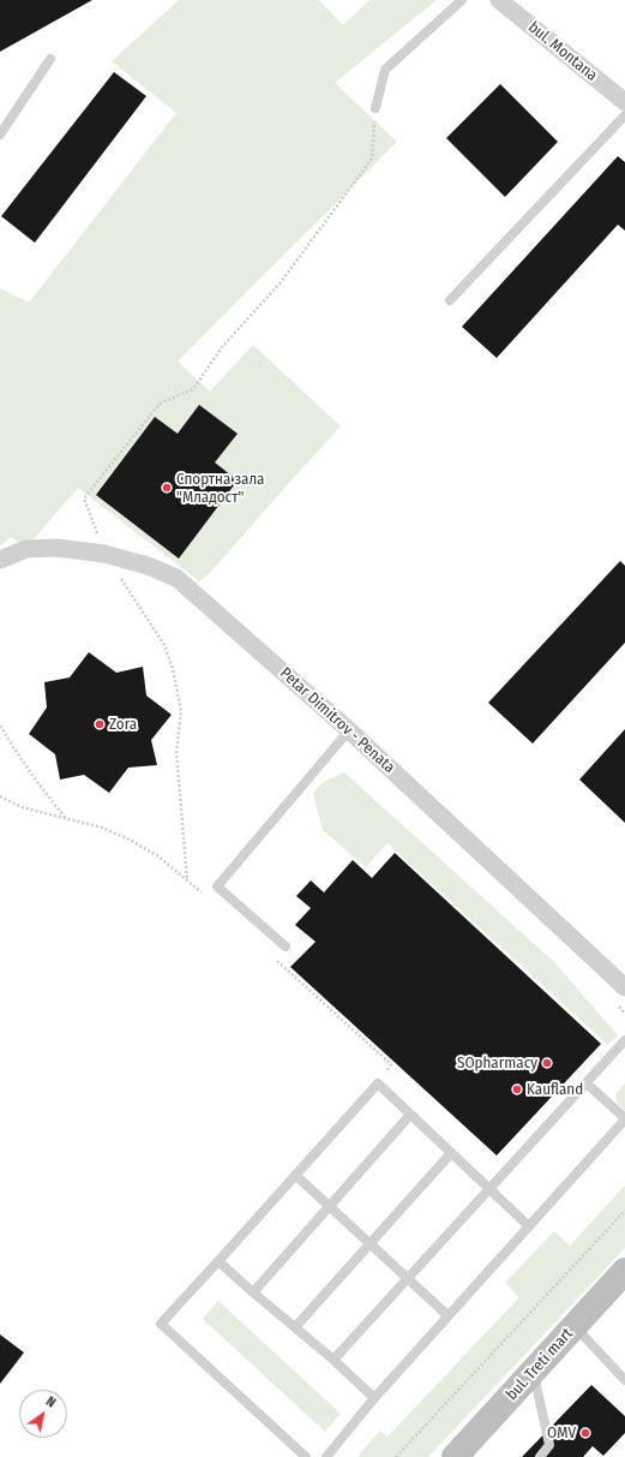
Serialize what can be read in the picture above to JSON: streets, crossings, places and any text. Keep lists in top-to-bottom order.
{
  "streets": {
    "main road": ["bul. Treti mart"],
    "street": ["bul. Montana", "Petar Dimitrov - Penata"]
  },
  "places": [
    "Спортна зала \"Младост\"",
    "Zora",
    "SOpharmacy",
    "Kaufland",
    "OMV"
  ],
  "north": "top right"
}
